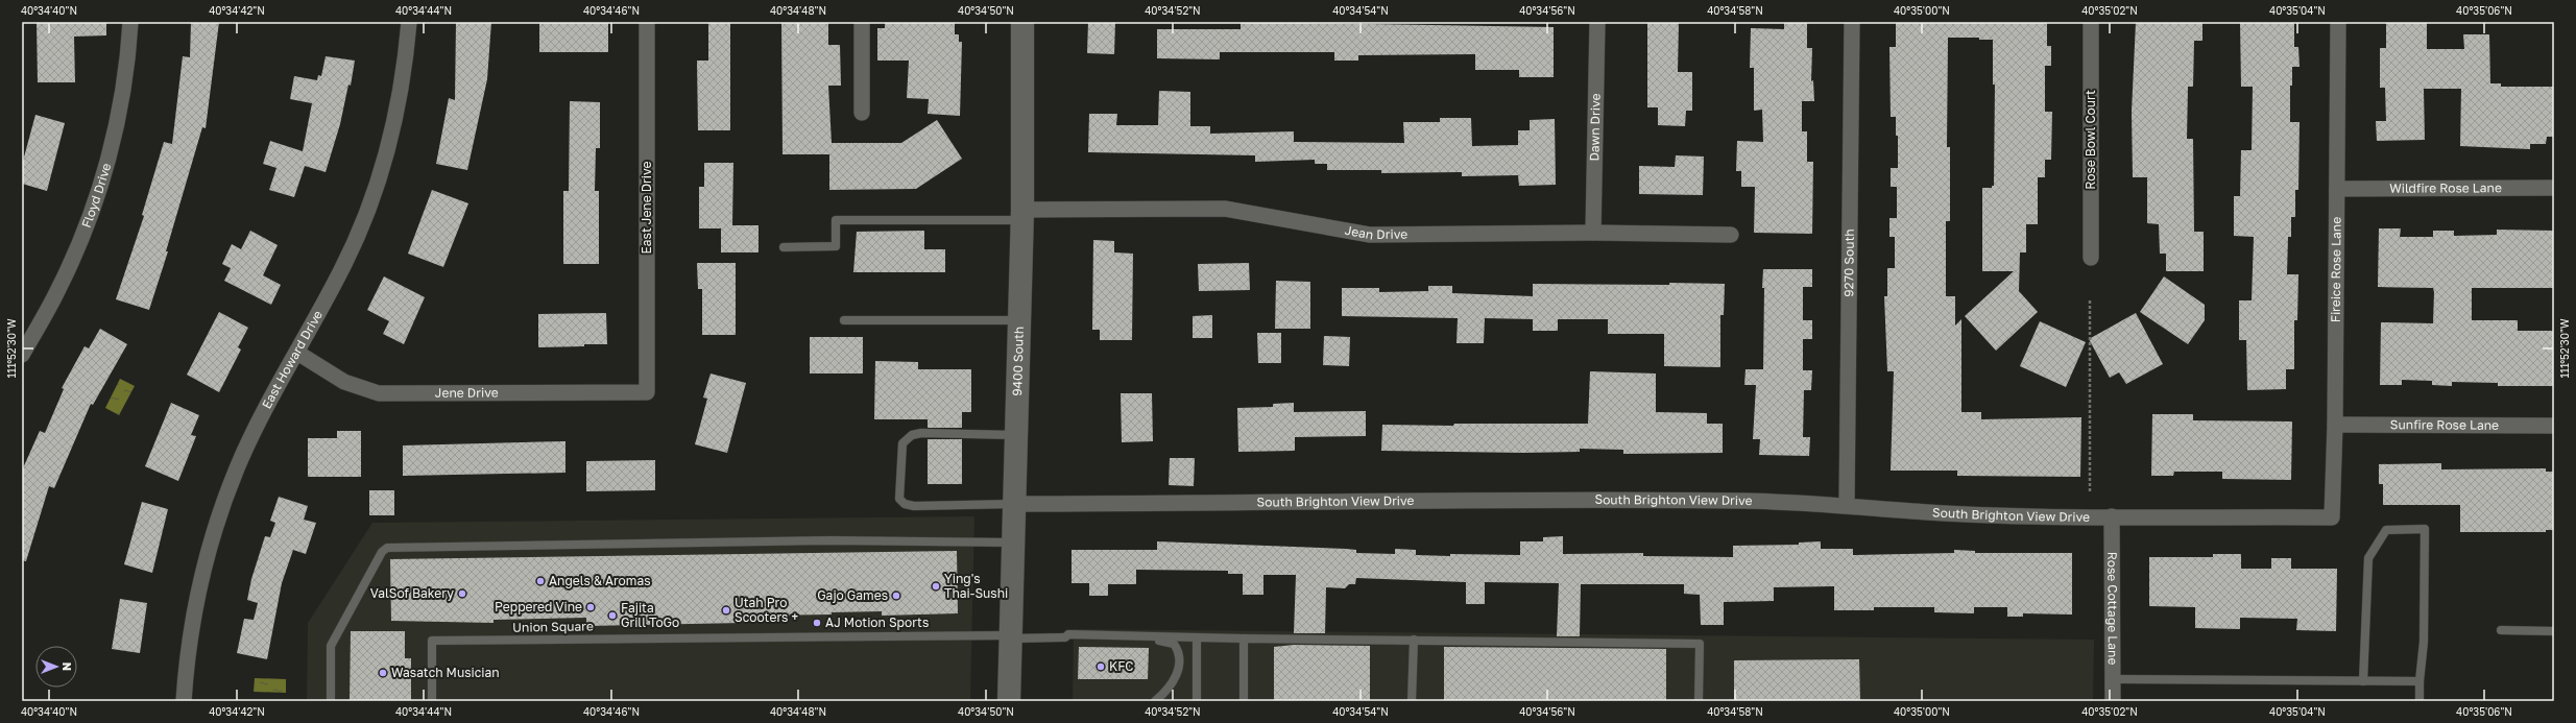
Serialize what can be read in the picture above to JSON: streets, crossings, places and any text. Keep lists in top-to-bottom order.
{
  "streets": {
    "street": [
      "Dawn Drive",
      "Rose Bowl Court",
      "Wildfire Rose Lane",
      "Floyd Drive",
      "East Jene Drive",
      "Jean Drive",
      "9270 South",
      "Fireice Rose Lane",
      "East Howard Drive",
      "9400 South",
      "Jene Drive",
      "Sunfire Rose Lane",
      "South Brighton View Drive",
      "Rose Cottage Lane"
    ],
    "lane": ["Union Square"]
  },
  "crossings": [
    ["Dawn Drive", "Jean Drive"],
    ["Wildfire Rose Lane", "Fireice Rose Lane"],
    ["East Jene Drive", "Jene Drive"],
    ["Jean Drive", "9400 South"],
    ["9270 South", "South Brighton View Drive"],
    ["Fireice Rose Lane", "Sunfire Rose Lane"],
    ["Fireice Rose Lane", "South Brighton View Drive"],
    ["East Howard Drive", "Jene Drive"],
    ["9400 South", "South Brighton View Drive"],
    ["9400 South", "Union Square"],
    ["South Brighton View Drive", "Rose Cottage Lane"]
  ],
  "places": [
    "Angels & Aromas",
    "Ying's Thai-Sushi",
    "ValSof Bakery",
    "Gajo Games",
    "Peppered Vine",
    "Utah Pro Scooters +",
    "Fajita Grill ToGo",
    "AJ Motion Sports",
    "KFC",
    "Wasatch Musician"
  ],
  "north": "right",
  "coordinates": [
    "40°34'40\"N",
    "40°34'42\"N",
    "40°34'44\"N",
    "40°34'46\"N",
    "40°34'48\"N",
    "40°34'50\"N",
    "40°34'52\"N",
    "40°34'54\"N",
    "40°34'56\"N",
    "40°34'58\"N",
    "40°35'00\"N",
    "40°35'02\"N",
    "40°35'04\"N",
    "40°35'06\"N",
    "111°52'30\"W"
  ]
}
